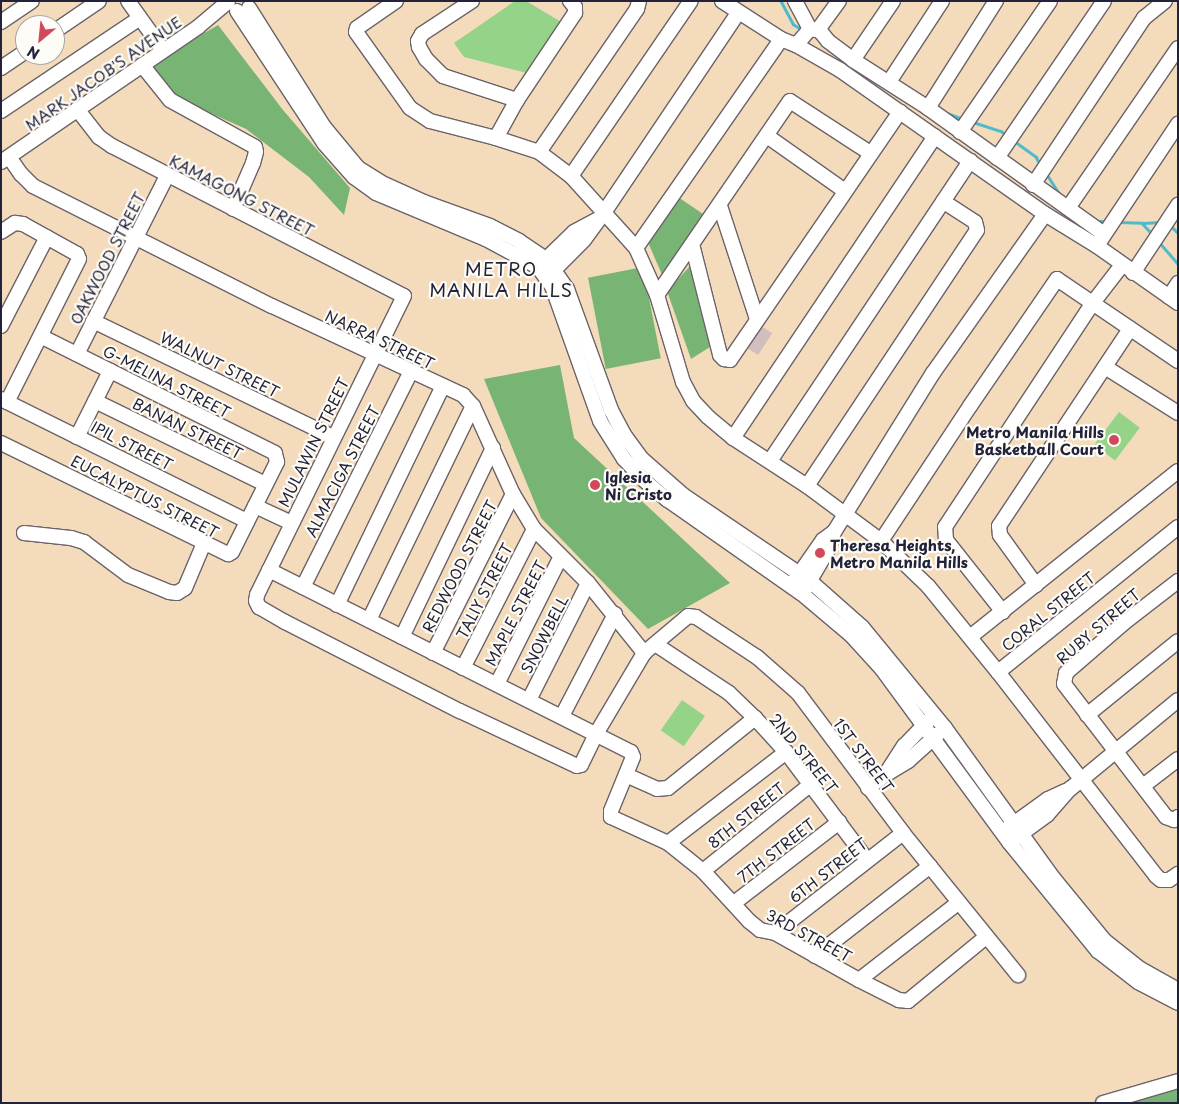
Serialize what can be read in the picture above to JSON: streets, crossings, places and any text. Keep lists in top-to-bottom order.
{
  "streets": {
    "street": [
      "MARK JACOB'S AVENUE",
      "KAMAGONG STREET",
      "OAKWOOD STREET",
      "NARRA STREET",
      "WALNUT STREET",
      "G-MELINA STREET",
      "BANAN STREET",
      "MULAWIN STREET",
      "IPIL STREET",
      "ALMACIGA STREET",
      "EUCALYPTUS STREET",
      "REDWOOD STREET",
      "TALIY STREET",
      "CORAL STREET",
      "MAPLE STREET",
      "RUBY STREET",
      "SNOWBELL",
      "2ND STREET",
      "1ST STREET",
      "8TH STREET",
      "7TH STREET",
      "6TH STREET",
      "3RD STREET"
    ]
  },
  "crossings": [
    ["MARK JACOB'S AVENUE", "KAMAGONG STREET"],
    ["MARK JACOB'S AVENUE", "NARRA STREET"],
    ["KAMAGONG STREET", "OAKWOOD STREET"],
    ["KAMAGONG STREET", "MULAWIN STREET"],
    ["OAKWOOD STREET", "NARRA STREET"],
    ["OAKWOOD STREET", "WALNUT STREET"],
    ["OAKWOOD STREET", "G-MELINA STREET"],
    ["NARRA STREET", "MULAWIN STREET"],
    ["NARRA STREET", "ALMACIGA STREET"],
    ["NARRA STREET", "REDWOOD STREET"],
    ["NARRA STREET", "TALIY STREET"],
    ["NARRA STREET", "MAPLE STREET"],
    ["NARRA STREET", "SNOWBELL"],
    ["NARRA STREET", "2ND STREET"],
    ["NARRA STREET", "1ST STREET"],
    ["WALNUT STREET", "MULAWIN STREET"],
    ["G-MELINA STREET", "EUCALYPTUS STREET"],
    ["BANAN STREET", "EUCALYPTUS STREET"],
    ["IPIL STREET", "EUCALYPTUS STREET"],
    ["2ND STREET", "1ST STREET"],
    ["2ND STREET", "8TH STREET"],
    ["2ND STREET", "7TH STREET"],
    ["2ND STREET", "6TH STREET"],
    ["1ST STREET", "6TH STREET"],
    ["1ST STREET", "3RD STREET"],
    ["8TH STREET", "3RD STREET"],
    ["7TH STREET", "3RD STREET"],
    ["6TH STREET", "3RD STREET"]
  ],
  "districts": ["METRO MANILA HILLS"],
  "places": ["Metro Manila Hills Basketball Court", "Iglesia Ni Cristo", "Theresa Heights, Metro Manila Hills"],
  "north": "bottom left"
}
